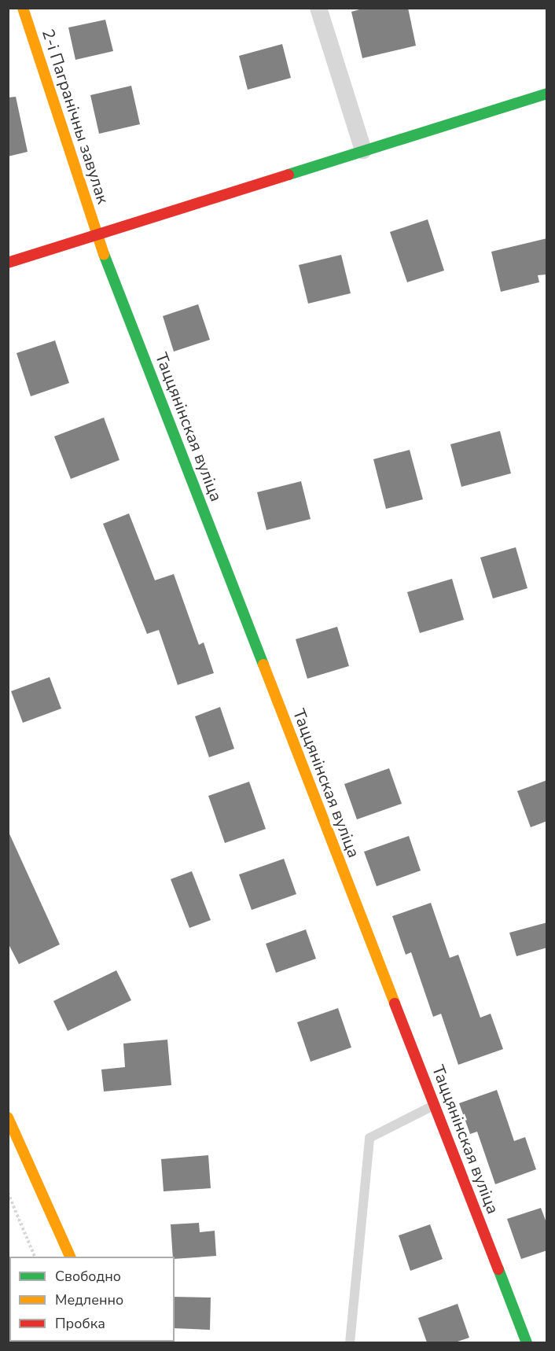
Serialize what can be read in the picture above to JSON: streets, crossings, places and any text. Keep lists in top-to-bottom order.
{
  "streets": {
    "street": ["2-і Пагранічны завулак", "Таццянінская вуліца"]
  },
  "crossings": [
    ["2-і Пагранічны завулак", "Таццянінская вуліца"]
  ],
  "legend": ["Свободно", "Медленно", "Пробка"]
}
